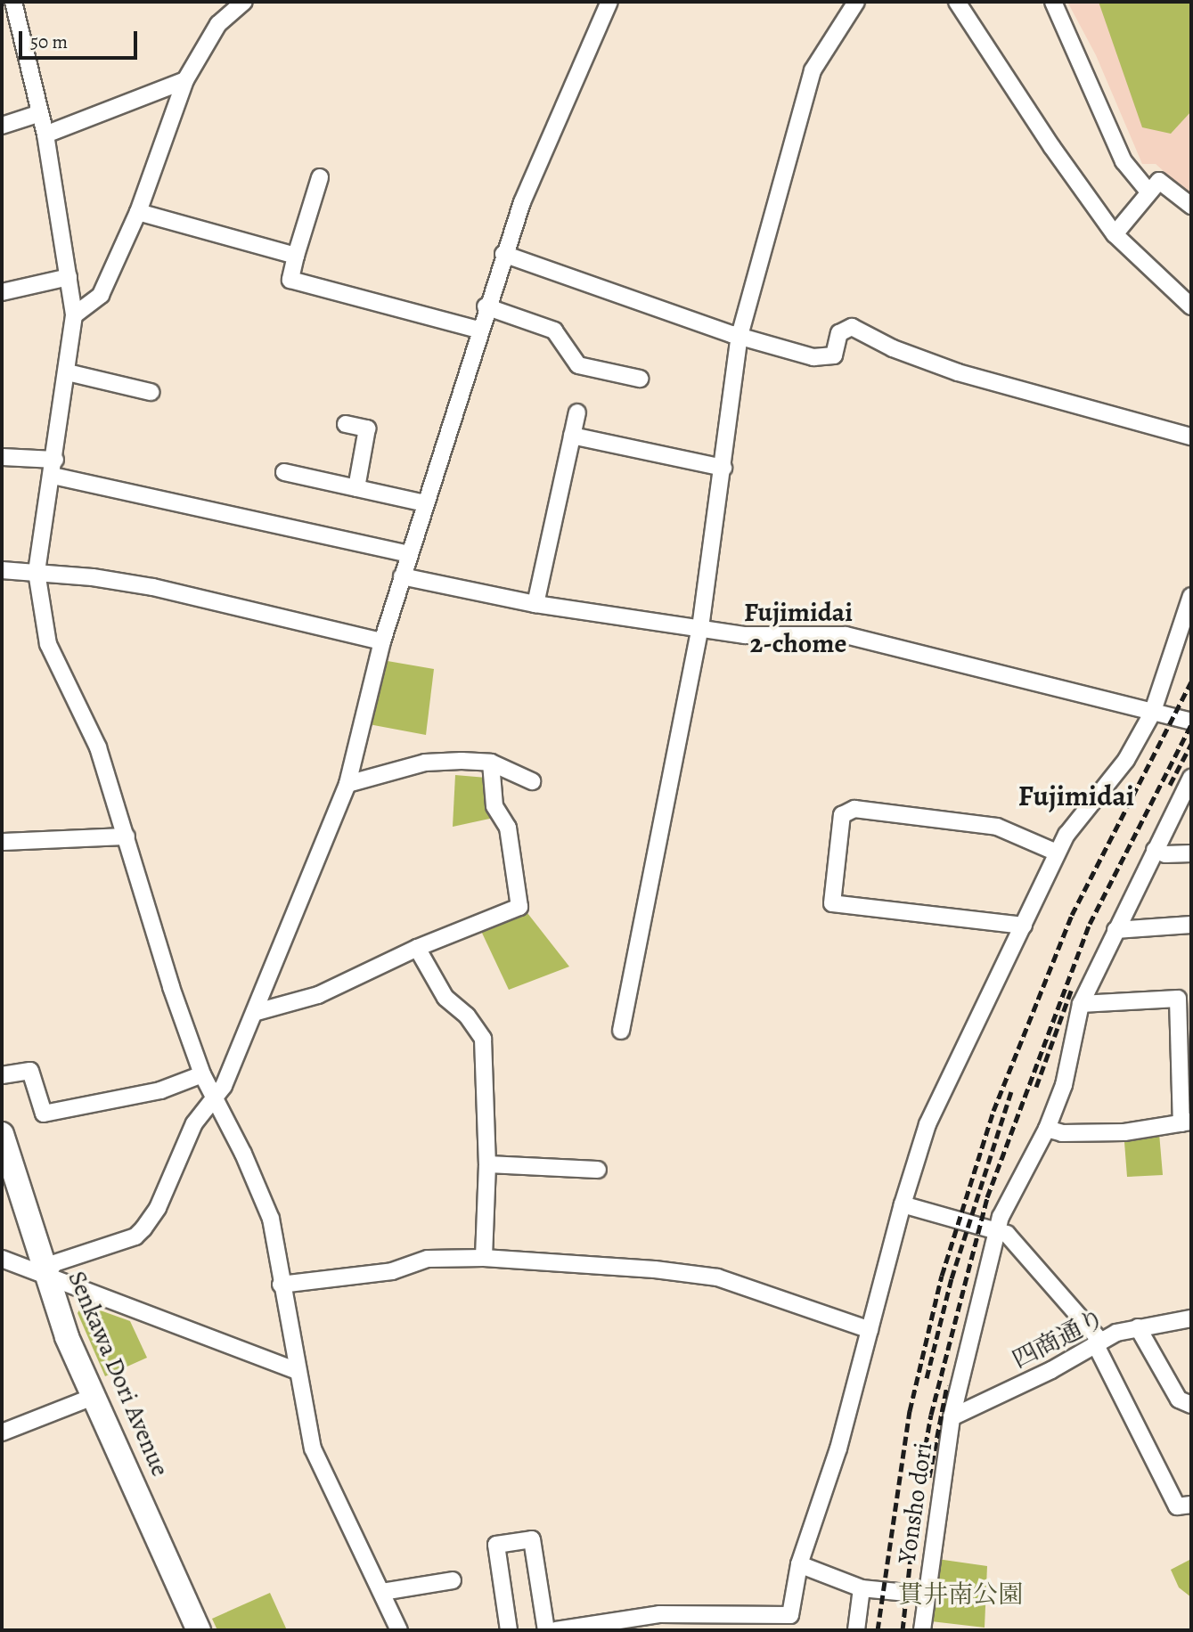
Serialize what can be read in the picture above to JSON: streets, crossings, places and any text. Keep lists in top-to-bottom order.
{
  "streets": {
    "main road": ["Senkawa Dori Avenue"],
    "street": ["四商通り", "Yonsho dori"]
  },
  "crossings": [
    ["四商通り", "Yonsho dori"]
  ],
  "districts": ["Fujimidai 2-chome", "Fujimidai"],
  "parks": ["貫井南公園"],
  "scale_bar": "50 m"
}
